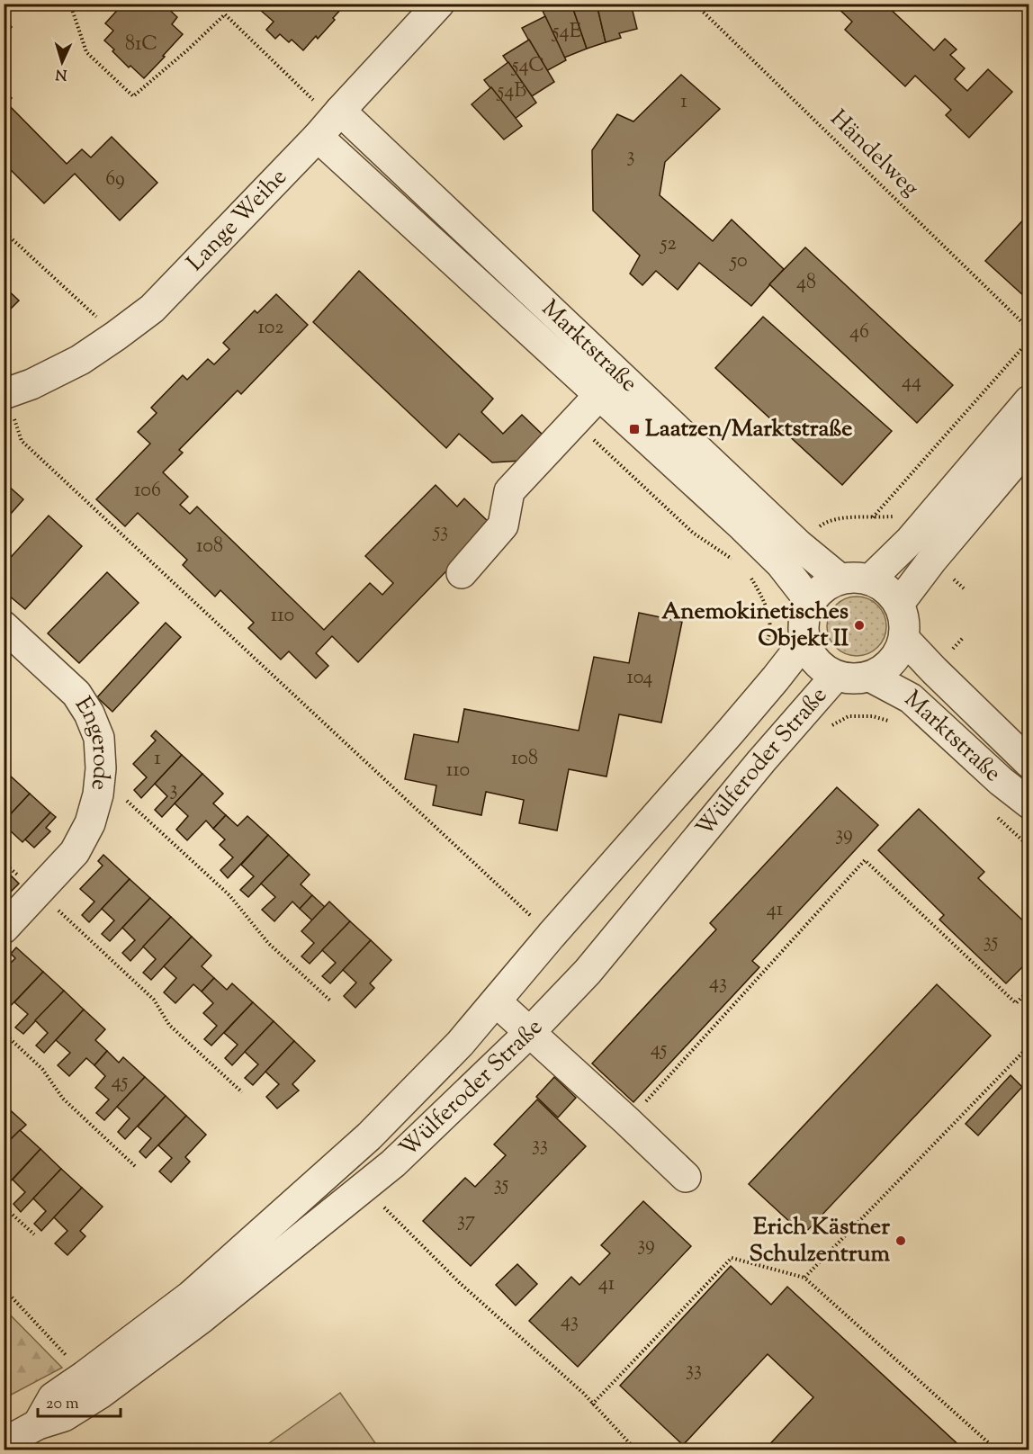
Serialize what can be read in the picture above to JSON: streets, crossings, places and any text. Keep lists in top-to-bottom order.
{
  "streets": {
    "street": [
      "Lange Weihe",
      "Marktstraße",
      "Engerode",
      "Wülferoder Straße"
    ],
    "path": ["Händelweg"]
  },
  "crossings": [
    ["Lange Weihe", "Marktstraße"],
    ["Marktstraße", "Wülferoder Straße"]
  ],
  "places": {
    "transit": ["Laatzen/Marktstraße"],
    "other": ["Anemokinetisches Objekt II", "Erich Kästner Schulzentrum"]
  },
  "house_numbers": [
    "54E",
    "81C",
    "54C",
    "54B",
    "1",
    "3",
    "69",
    "52",
    "50",
    "48",
    "102",
    "46",
    "44",
    "106",
    "53",
    "108",
    "110",
    "104",
    "1",
    "108",
    "110",
    "3",
    "39",
    "41",
    "35",
    "43",
    "45",
    "45",
    "33",
    "35",
    "37",
    "39",
    "41",
    "43",
    "33"
  ],
  "scale_bar": "20 m",
  "north": "bottom"
}
